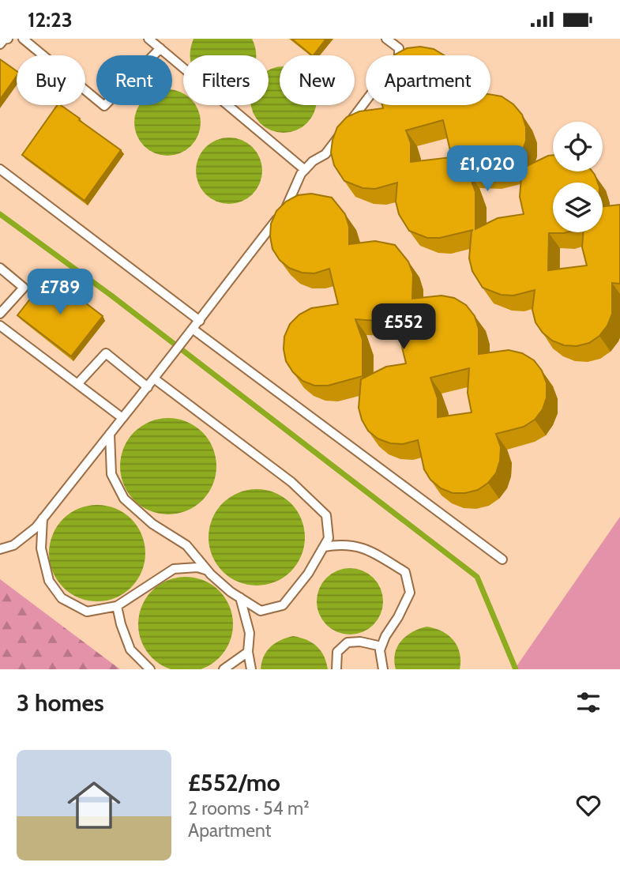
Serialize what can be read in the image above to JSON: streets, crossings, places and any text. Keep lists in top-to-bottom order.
{
  "page": {
    "status": "12:23",
    "chip": [
      "Buy",
      "Rent",
      "Filters",
      "New",
      "Apartment"
    ],
    "price": ["£1,020", "£789", "£552"],
    "heading": "3 homes",
    "list": [
      {
        "name": "£552/mo",
        "note": "2 rooms · 54 m² · Apartment"
      }
    ]
  }
}
